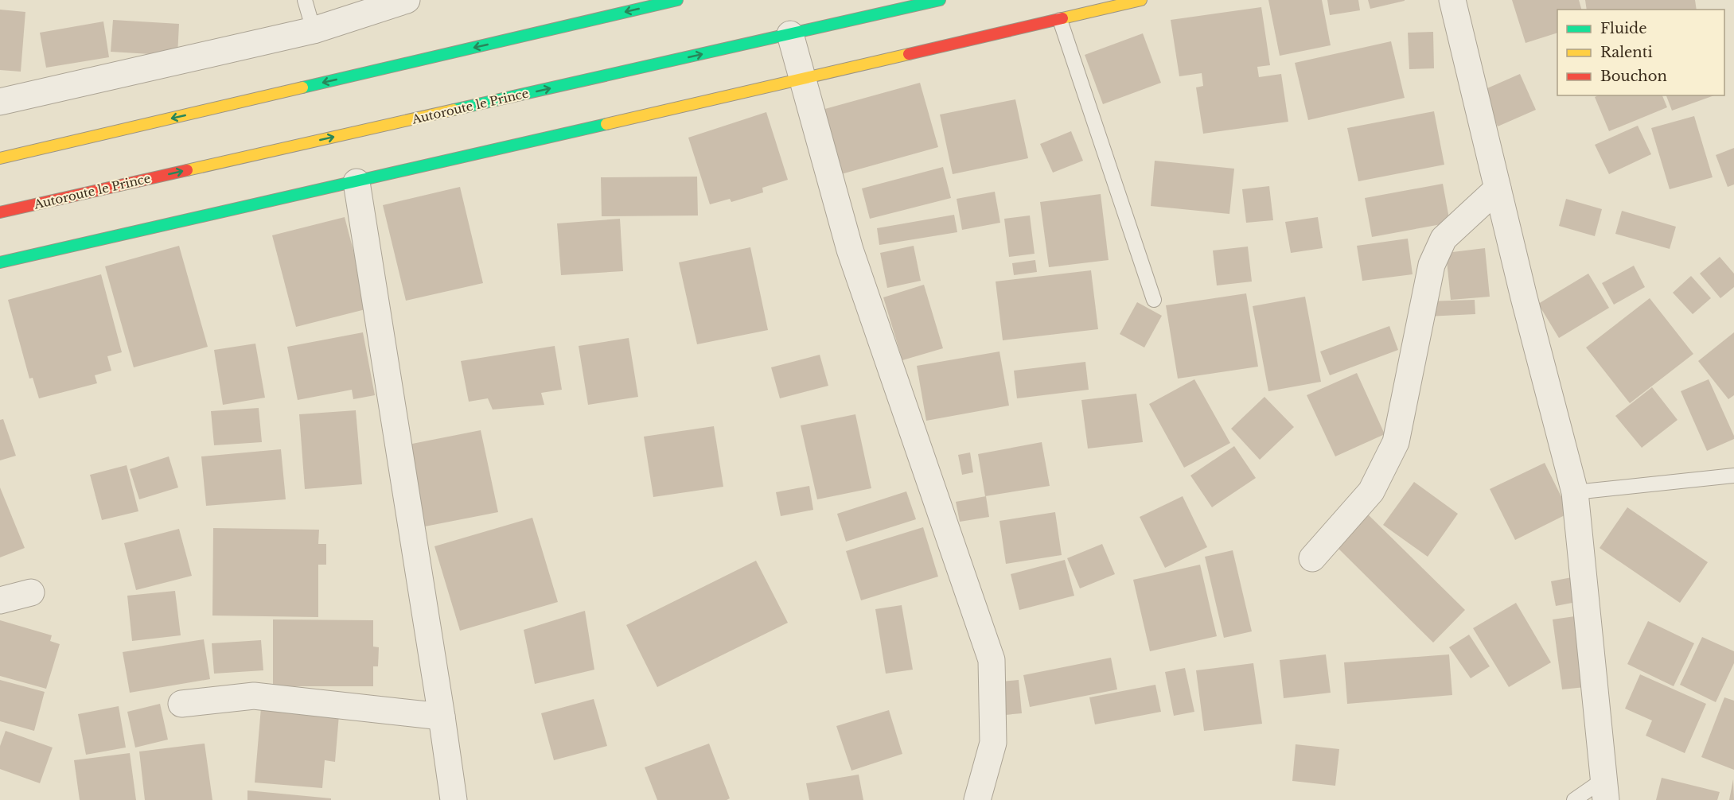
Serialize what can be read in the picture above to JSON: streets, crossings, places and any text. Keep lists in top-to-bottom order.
{
  "streets": {
    "main road": ["Autoroute le Prince"]
  },
  "legend": ["Fluide", "Ralenti", "Bouchon"]
}
